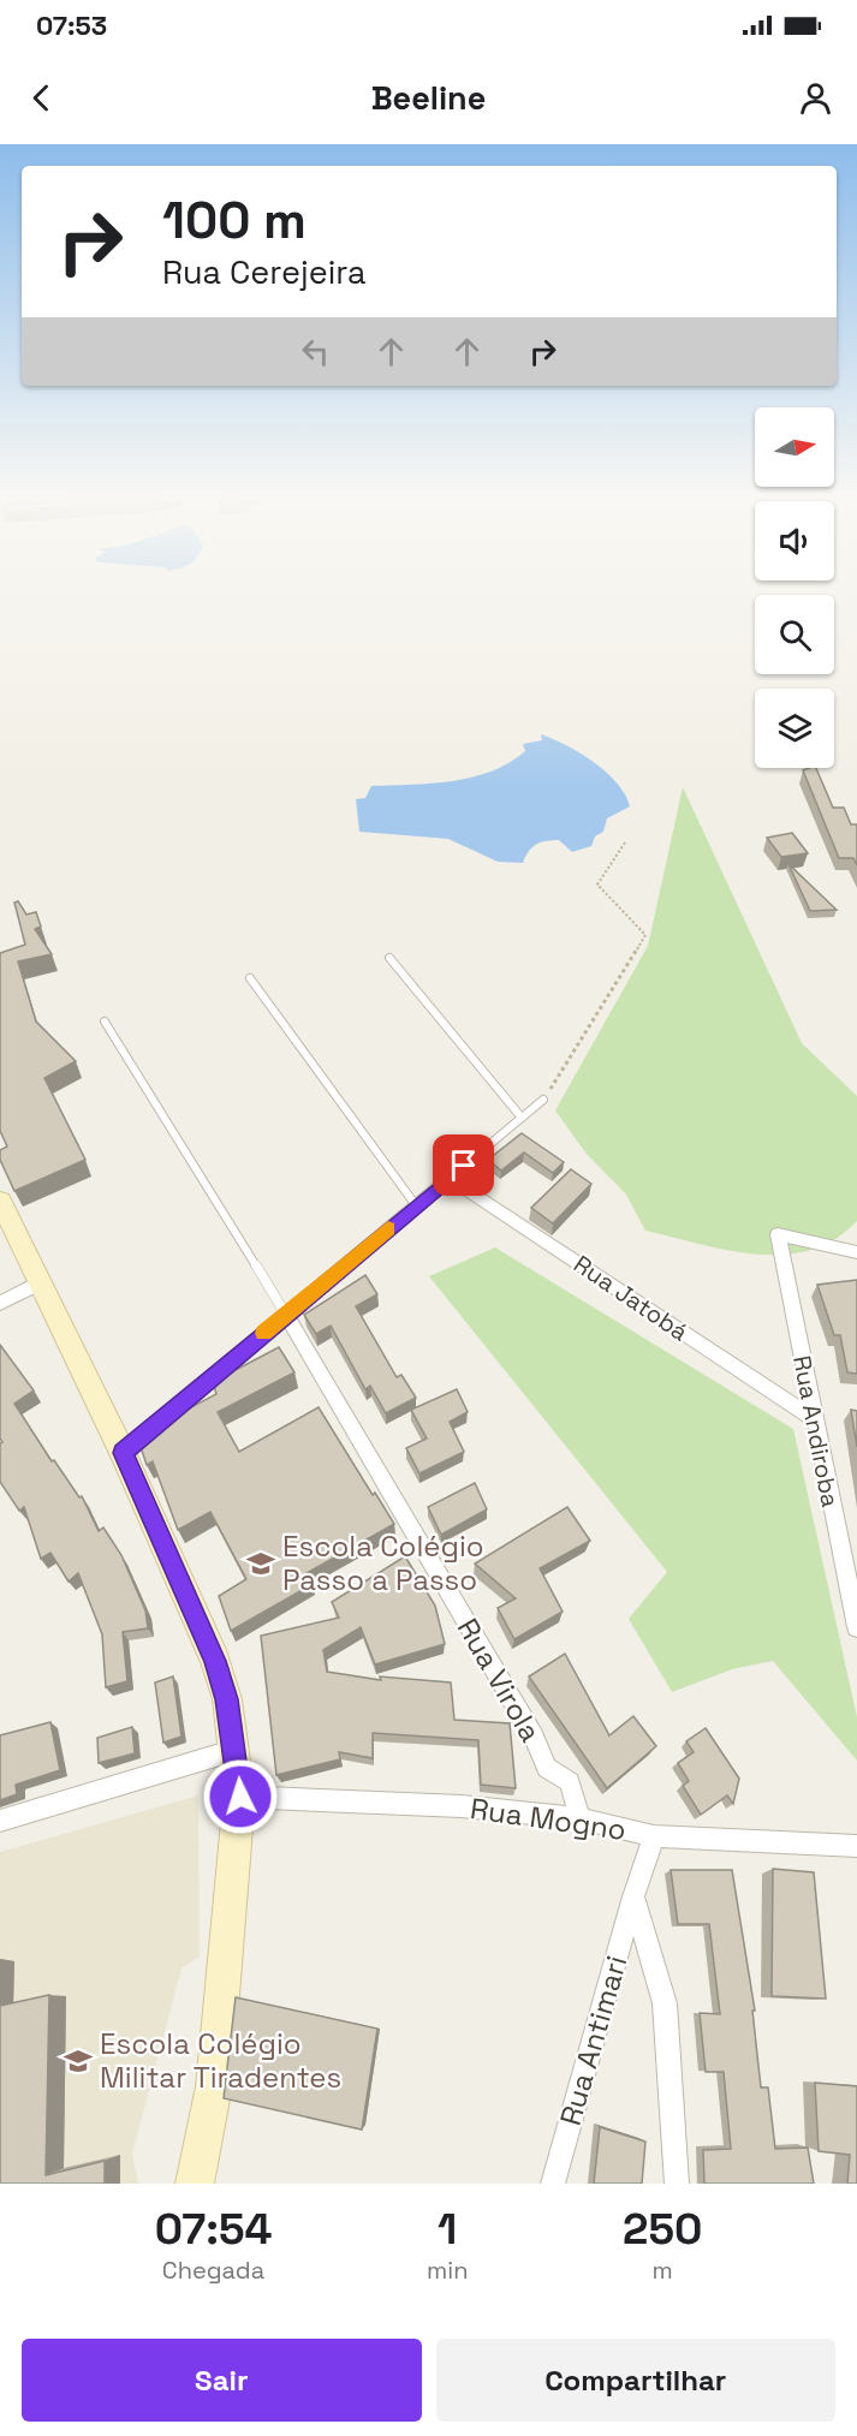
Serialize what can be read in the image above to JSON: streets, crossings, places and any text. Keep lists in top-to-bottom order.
{
  "streets": {
    "street": [
      "Rua Jatobá",
      "Rua Andiroba",
      "Rua Virola",
      "Rua Mogno",
      "Rua Antimari"
    ]
  },
  "crossings": [
    ["Rua Jatobá", "Rua Andiroba"],
    ["Rua Virola", "Rua Mogno"]
  ],
  "places": {
    "school or university": ["Escola Colégio Passo a Passo", "Escola Colégio Militar Tiradentes"]
  },
  "north": "right",
  "page": {
    "status": "07:53",
    "header": "Beeline",
    "turn": ["100 m", "Rua Cerejeira"],
    "eta": [
      "07:54",
      "Chegada",
      "1",
      "min",
      "250",
      "m"
    ],
    "buttons": ["Sair", "Compartilhar"]
  }
}
